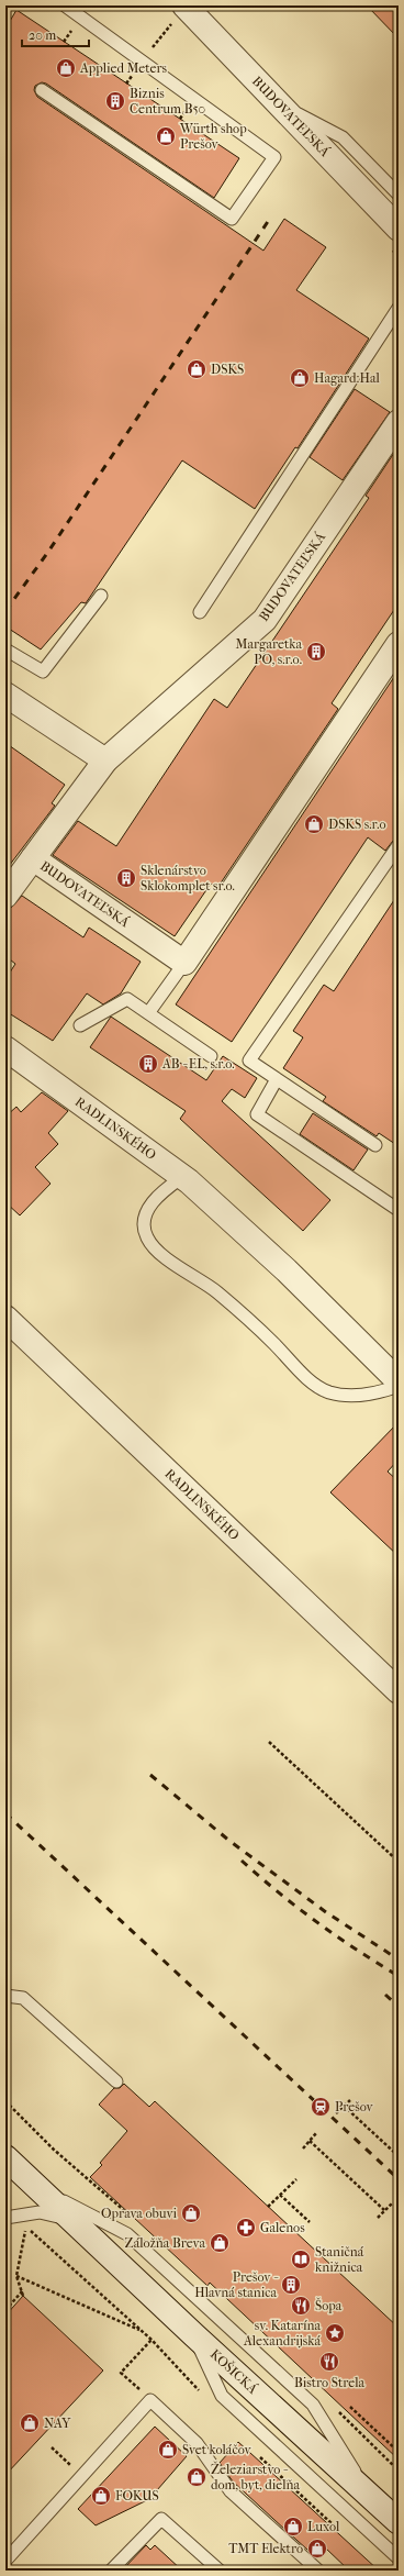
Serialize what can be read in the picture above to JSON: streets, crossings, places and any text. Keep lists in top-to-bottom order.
{
  "streets": {
    "street": ["BUDOVATEĽSKÁ", "RADLINSKÉHO", "KOŠICKÁ"]
  },
  "places": {
    "shop": [
      "Applied Meters",
      "Würth shop Prešov",
      "DSKS",
      "Hagard:Hal",
      "DSKS s.r.o",
      "Oprava obuvi",
      "Záložňa Breva",
      "NAY",
      "Svet koláčov",
      "Železiarstvo - dom, byt, dielňa",
      "FOKUS",
      "Luxol",
      "TMT Elektro"
    ],
    "building": [
      "Biznis Centrum B50",
      "Margaretka PO, s.r.o.",
      "Sklenárstvo Sklokomplet sr.o.",
      "AB - EL, s.r.o.",
      "Prešov - Hlavná stanica"
    ],
    "station": ["Prešov"],
    "pharmacy": ["Galenos"],
    "library": ["Staničná knižnica"],
    "restaurant": ["Šopa", "Bistro Strela"],
    "place": ["sv. Katarína Alexandrijská"]
  },
  "scale_bar": "20 m"
}
